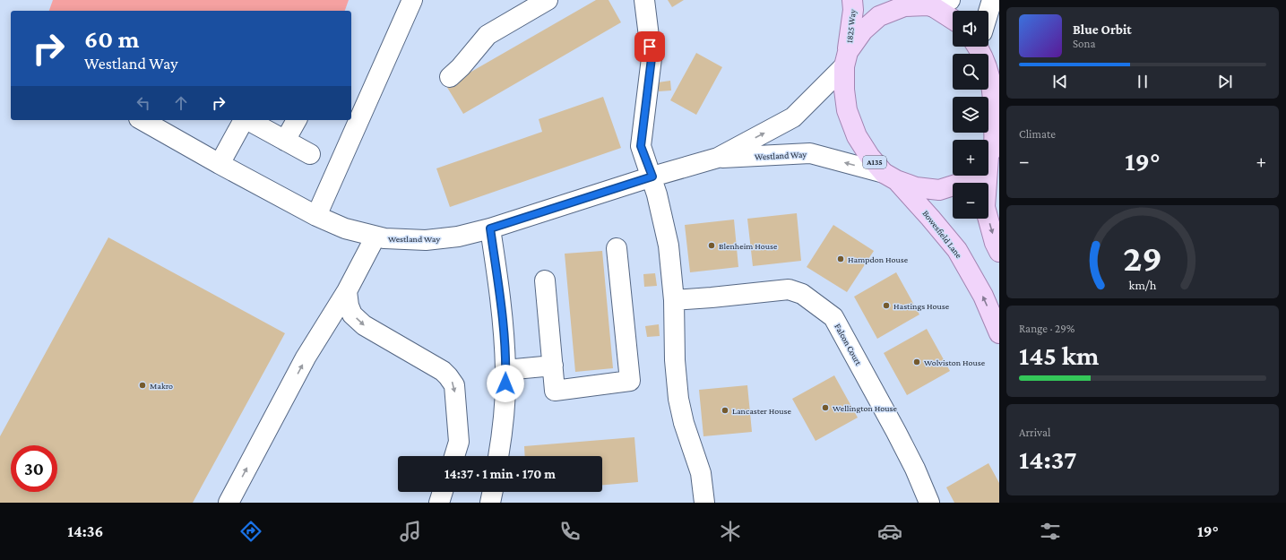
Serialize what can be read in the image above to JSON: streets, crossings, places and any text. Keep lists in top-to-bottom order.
{
  "streets": {
    "main road": ["1825 Way", "A135", "Bowesfield Lane"],
    "street": ["Westland Way", "Falcon Court"]
  },
  "crossings": [
    ["1825 Way", "Westland Way"],
    ["1825 Way", "A135"],
    ["Westland Way", "A135"],
    ["Westland Way", "Bowesfield Lane"],
    ["A135", "Bowesfield Lane"]
  ],
  "one_way": ["Bowesfield Lane"],
  "places": [
    "Blenheim House",
    "Hampdon House",
    "Hastings House",
    "Wolviston House",
    "Makro",
    "Wellington House",
    "Lancaster House"
  ],
  "page": {
    "map_buttons": ["+", "−"],
    "turn": ["60 m", "Westland Way"],
    "song": ["Blue Orbit", "Sona"],
    "tile": [
      "Climate",
      ["Range · 29%", "145 km"],
      ["Arrival", "14:37"]
    ],
    "heat": ["−", "19°", "+"],
    "limit": "30",
    "trip": "14:37 · 1 min · 170 m",
    "tabs": ["14:36", "19°"],
    "gauge": ["29", "km/h"]
  }
}
